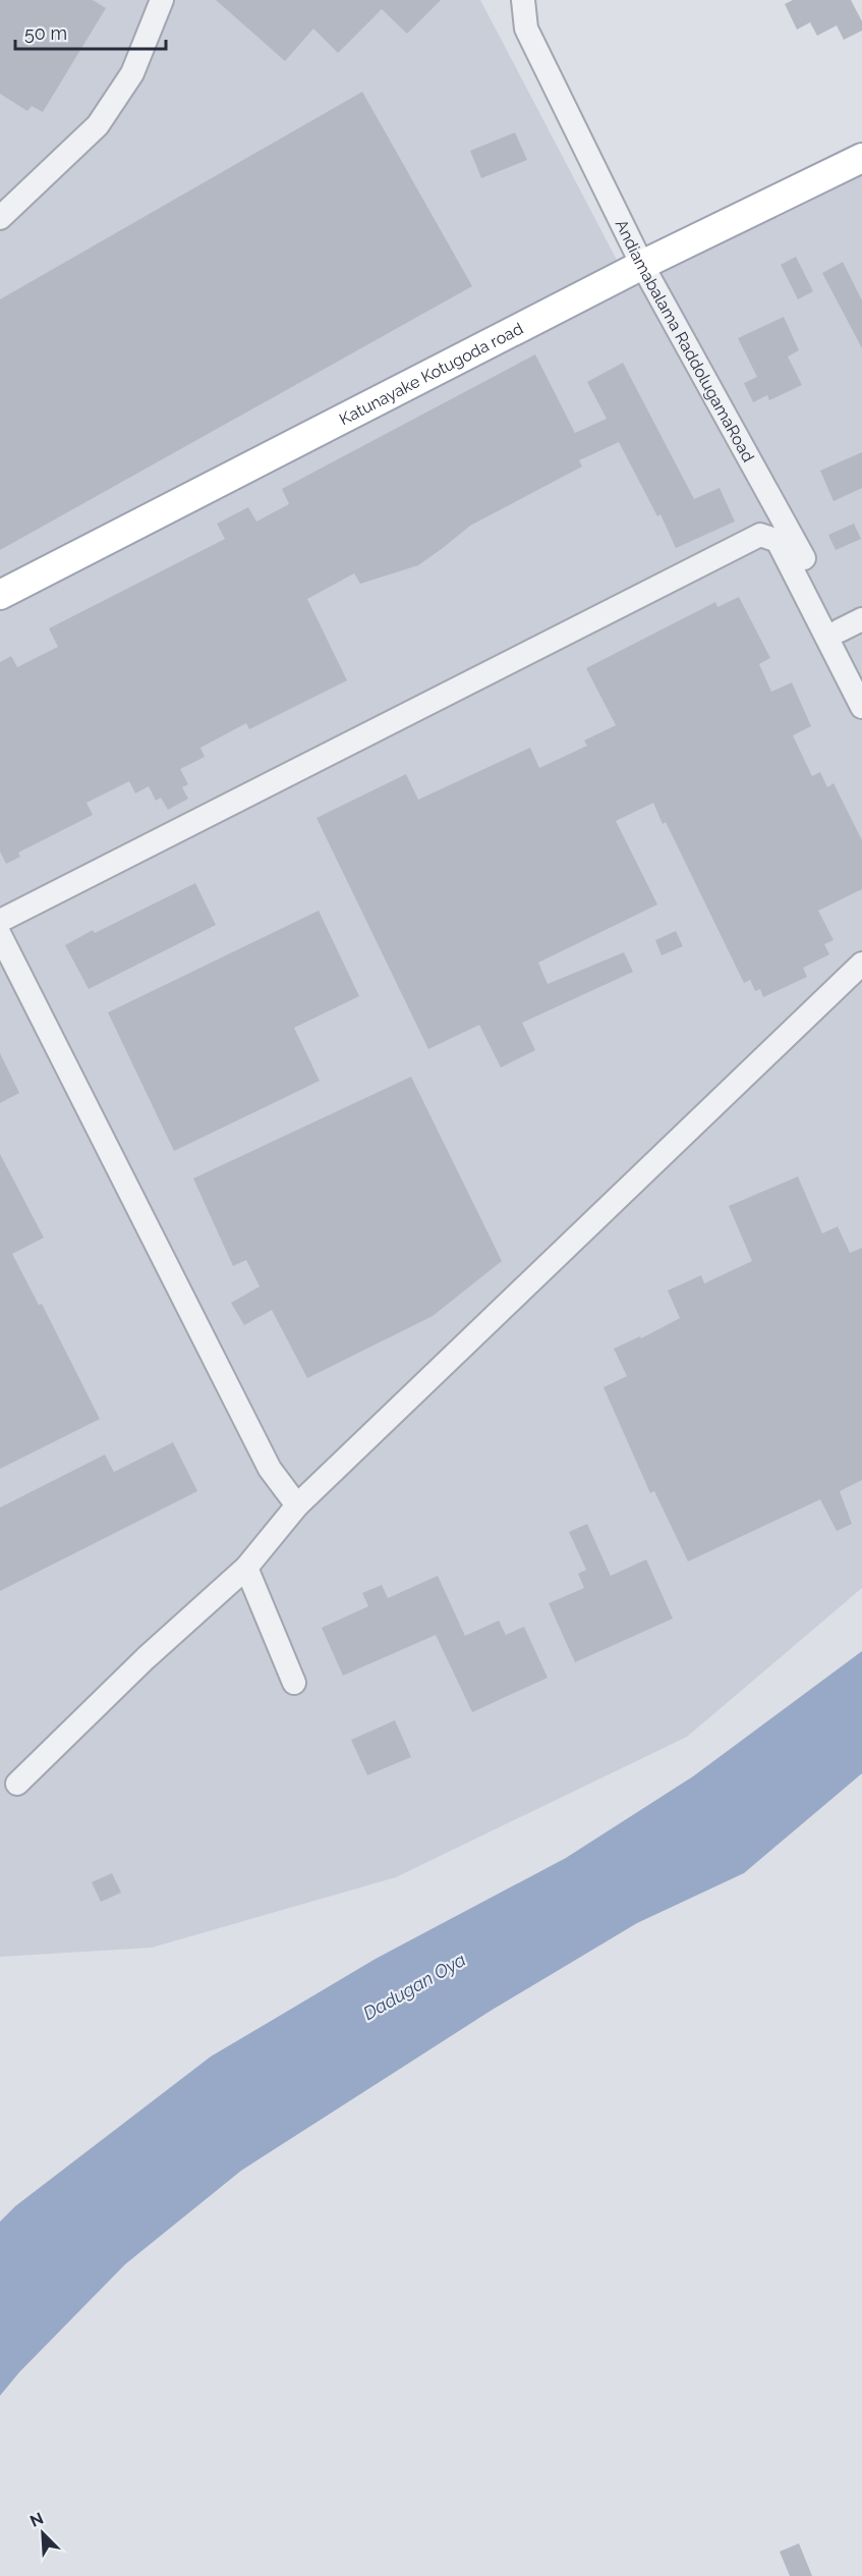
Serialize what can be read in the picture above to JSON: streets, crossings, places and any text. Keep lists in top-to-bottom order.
{
  "streets": {
    "main road": ["Katunayake Kotugoda road"],
    "street": ["Andiamabalama RaddolugamaRoad"]
  },
  "crossings": [
    ["Andiamabalama RaddolugamaRoad", "Katunayake Kotugoda road"]
  ],
  "water": ["Dadugan Oya"],
  "scale_bar": "50 m",
  "north": "top left"
}
